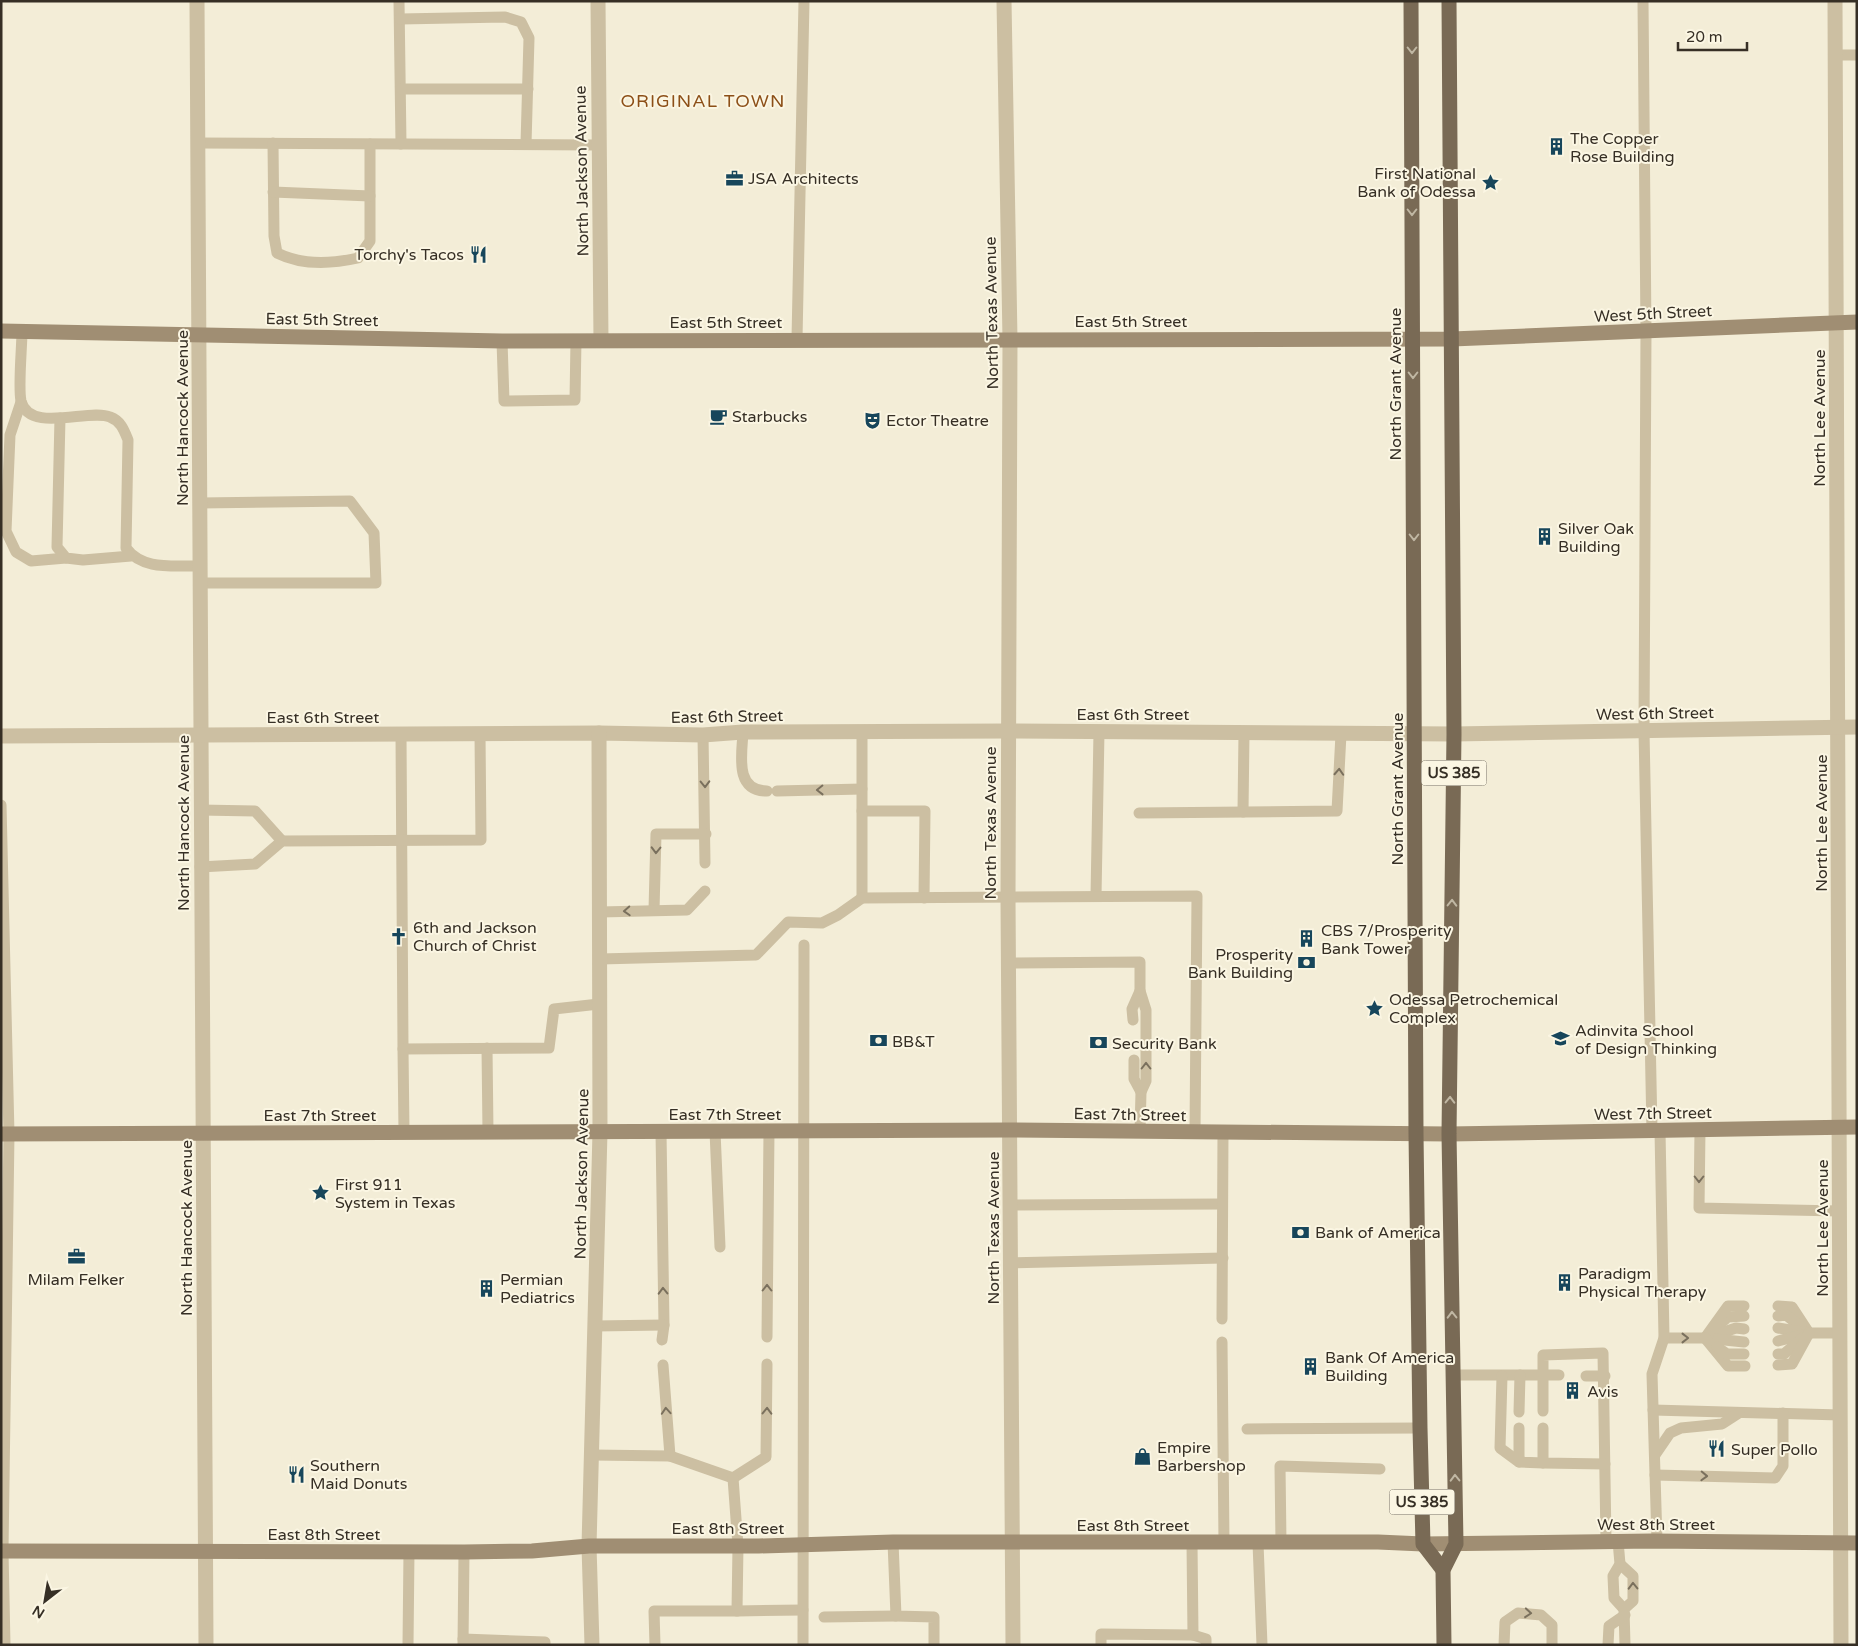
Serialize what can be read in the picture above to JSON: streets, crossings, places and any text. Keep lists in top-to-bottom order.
{
  "streets": {
    "main road": ["North Grant Avenue", "US 385"],
    "street": [
      "North Jackson Avenue",
      "North Texas Avenue",
      "West 5th Street",
      "East 5th Street",
      "North Hancock Avenue",
      "North Lee Avenue",
      "West 6th Street",
      "East 6th Street",
      "West 7th Street",
      "East 7th Street",
      "West 8th Street",
      "East 8th Street"
    ]
  },
  "crossings": [
    ["North Jackson Avenue", "East 5th Street"],
    ["North Jackson Avenue", "East 6th Street"],
    ["North Jackson Avenue", "East 7th Street"],
    ["North Jackson Avenue", "East 8th Street"],
    ["North Texas Avenue", "East 5th Street"],
    ["North Texas Avenue", "East 6th Street"],
    ["North Texas Avenue", "East 7th Street"],
    ["North Texas Avenue", "East 8th Street"],
    ["West 5th Street", "East 5th Street"],
    ["West 5th Street", "North Lee Avenue"],
    ["West 5th Street", "US 385"],
    ["East 5th Street", "North Grant Avenue"],
    ["East 5th Street", "North Hancock Avenue"],
    ["East 5th Street", "US 385"],
    ["North Grant Avenue", "East 6th Street"],
    ["North Grant Avenue", "East 7th Street"],
    ["North Grant Avenue", "East 8th Street"],
    ["North Hancock Avenue", "East 6th Street"],
    ["North Hancock Avenue", "East 7th Street"],
    ["North Hancock Avenue", "East 8th Street"],
    ["North Lee Avenue", "West 6th Street"],
    ["North Lee Avenue", "West 7th Street"],
    ["North Lee Avenue", "West 8th Street"],
    ["West 6th Street", "East 6th Street"],
    ["West 6th Street", "US 385"],
    ["East 6th Street", "US 385"],
    ["US 385", "West 7th Street"],
    ["US 385", "East 7th Street"],
    ["US 385", "West 8th Street"],
    ["US 385", "East 8th Street"],
    ["West 7th Street", "East 7th Street"],
    ["West 8th Street", "East 8th Street"]
  ],
  "districts": ["ORIGINAL TOWN"],
  "places": {
    "building": [
      "The Copper Rose Building",
      "Silver Oak Building",
      "CBS 7/Prosperity Bank Tower",
      "Paradigm Physical Therapy",
      "Permian Pediatrics",
      "Bank Of America Building",
      "Avis"
    ],
    "office": ["JSA Architects", "Milam Felker"],
    "place": ["First National Bank of Odessa", "Odessa Petrochemical Complex", "First 911 System in Texas"],
    "restaurant": ["Torchy's Tacos", "Super Pollo", "Southern Maid Donuts"],
    "cafe": ["Starbucks"],
    "theatre": ["Ector Theatre"],
    "church": ["6th and Jackson Church of Christ"],
    "bank": [
      "Prosperity Bank Building",
      "BB&T",
      "Security Bank",
      "Bank of America"
    ],
    "school or university": ["Adinvita School of Design Thinking"],
    "shop": ["Empire Barbershop"]
  },
  "scale_bar": "20 m",
  "north": "bottom left"
}
